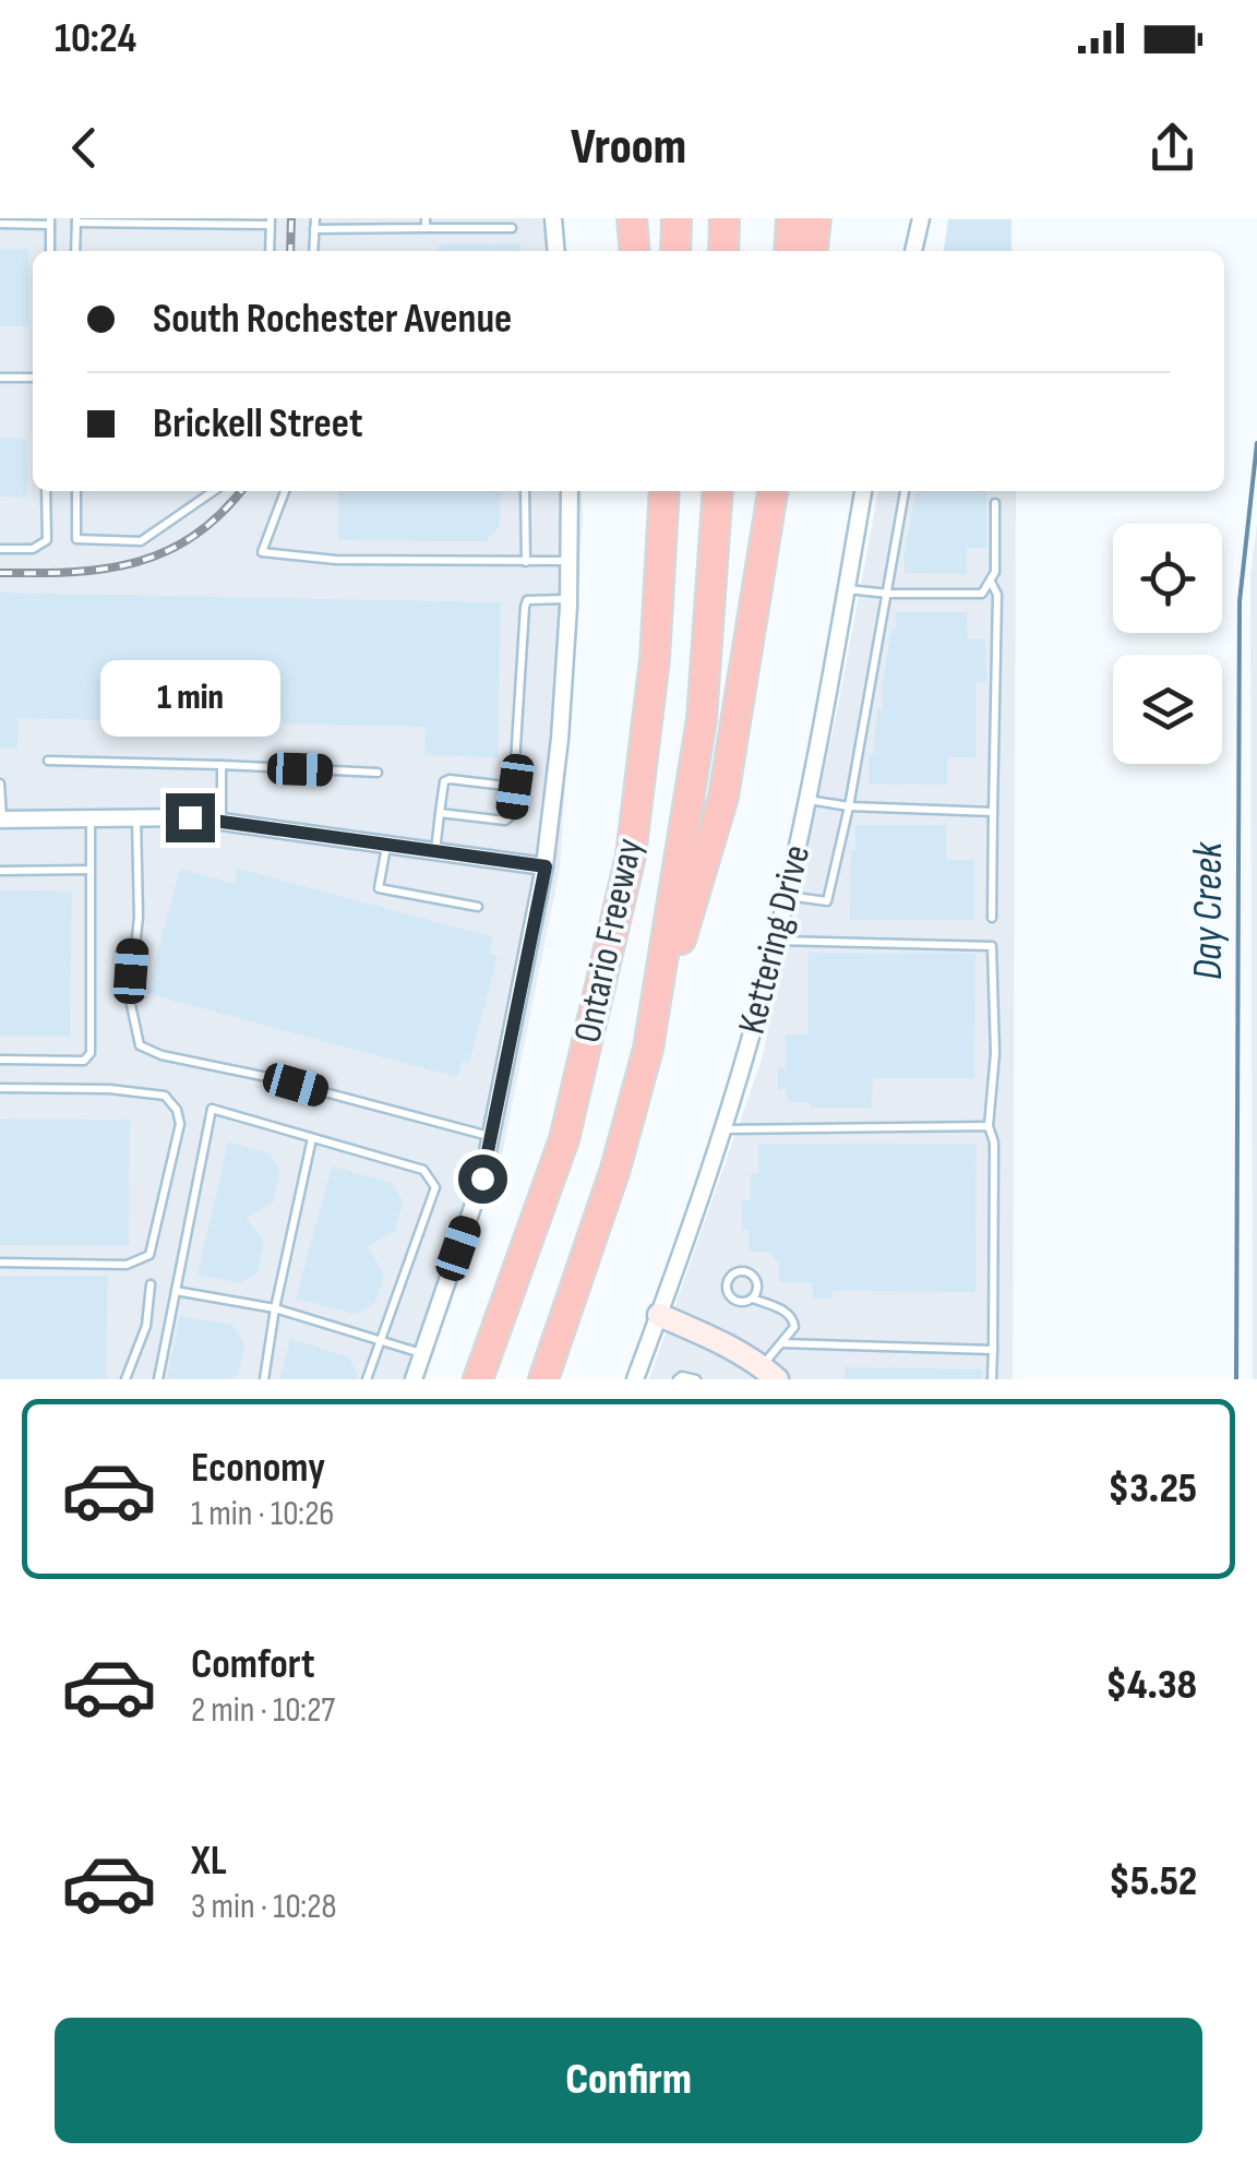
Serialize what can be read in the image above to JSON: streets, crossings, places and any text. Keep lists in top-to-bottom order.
{
  "streets": {
    "highway": ["Ontario Freeway"],
    "street": ["Kettering Drive"]
  },
  "water": ["Day Creek"],
  "page": {
    "status": "10:24",
    "header": "Vroom",
    "banner": ["South Rochester Avenue", "Brickell Street"],
    "bubble": "1 min",
    "list": [
      {
        "name": "Economy",
        "note": "1 min · 10:26",
        "value": "$3.25"
      },
      {
        "name": "Comfort",
        "note": "2 min · 10:27",
        "value": "$4.38"
      },
      {
        "name": "XL",
        "note": "3 min · 10:28",
        "value": "$5.52"
      }
    ],
    "buttons": "Confirm"
  }
}
